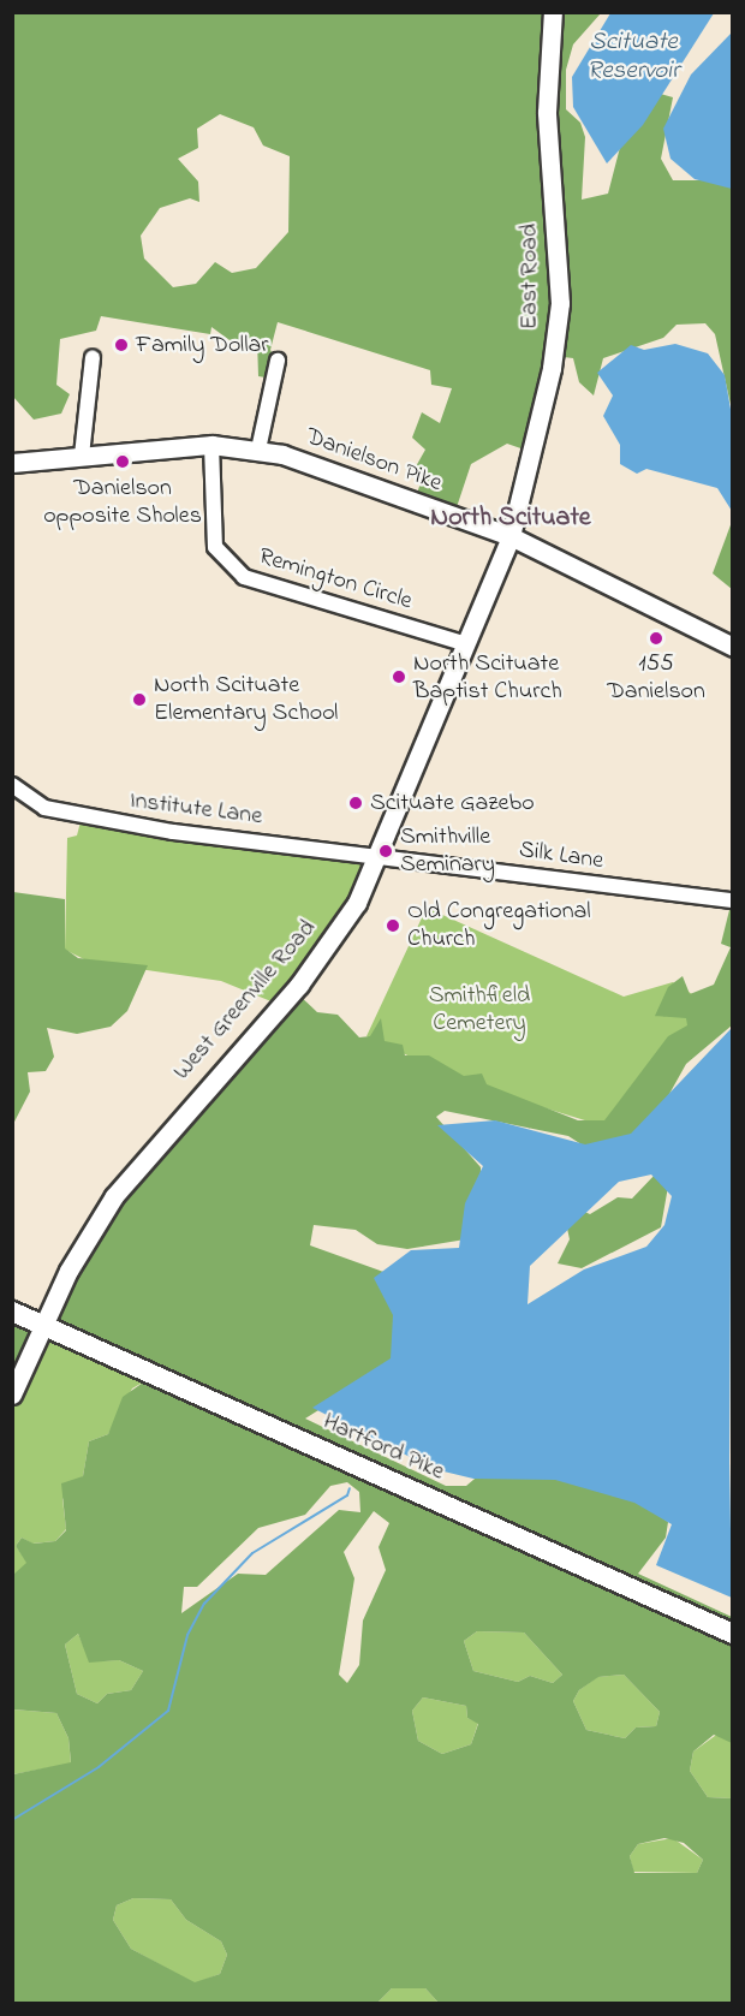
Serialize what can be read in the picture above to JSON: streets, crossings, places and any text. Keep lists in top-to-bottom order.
{
  "streets": {
    "highway": ["Hartford Pike"],
    "main road": ["East Road", "Danielson Pike", "West Greenville Road"],
    "street": ["Remington Circle", "Institute Lane", "Silk Lane"]
  },
  "crossings": [
    ["East Road", "Danielson Pike"],
    ["East Road", "West Greenville Road"],
    ["Danielson Pike", "Remington Circle"],
    ["Danielson Pike", "West Greenville Road"],
    ["Remington Circle", "West Greenville Road"],
    ["Institute Lane", "Silk Lane"],
    ["Institute Lane", "West Greenville Road"],
    ["Silk Lane", "West Greenville Road"],
    ["West Greenville Road", "Hartford Pike"]
  ],
  "districts": ["North Scituate"],
  "water": ["Scituate Reservoir"],
  "parks": ["Smithfield Cemetery"],
  "places": [
    "Family Dollar",
    "Danielson opposite Sholes",
    "155 Danielson",
    "North Scituate Baptist Church",
    "North Scituate Elementary School",
    "Scituate Gazebo",
    "Smithville Seminary",
    "Old Congregational Church"
  ]
}
